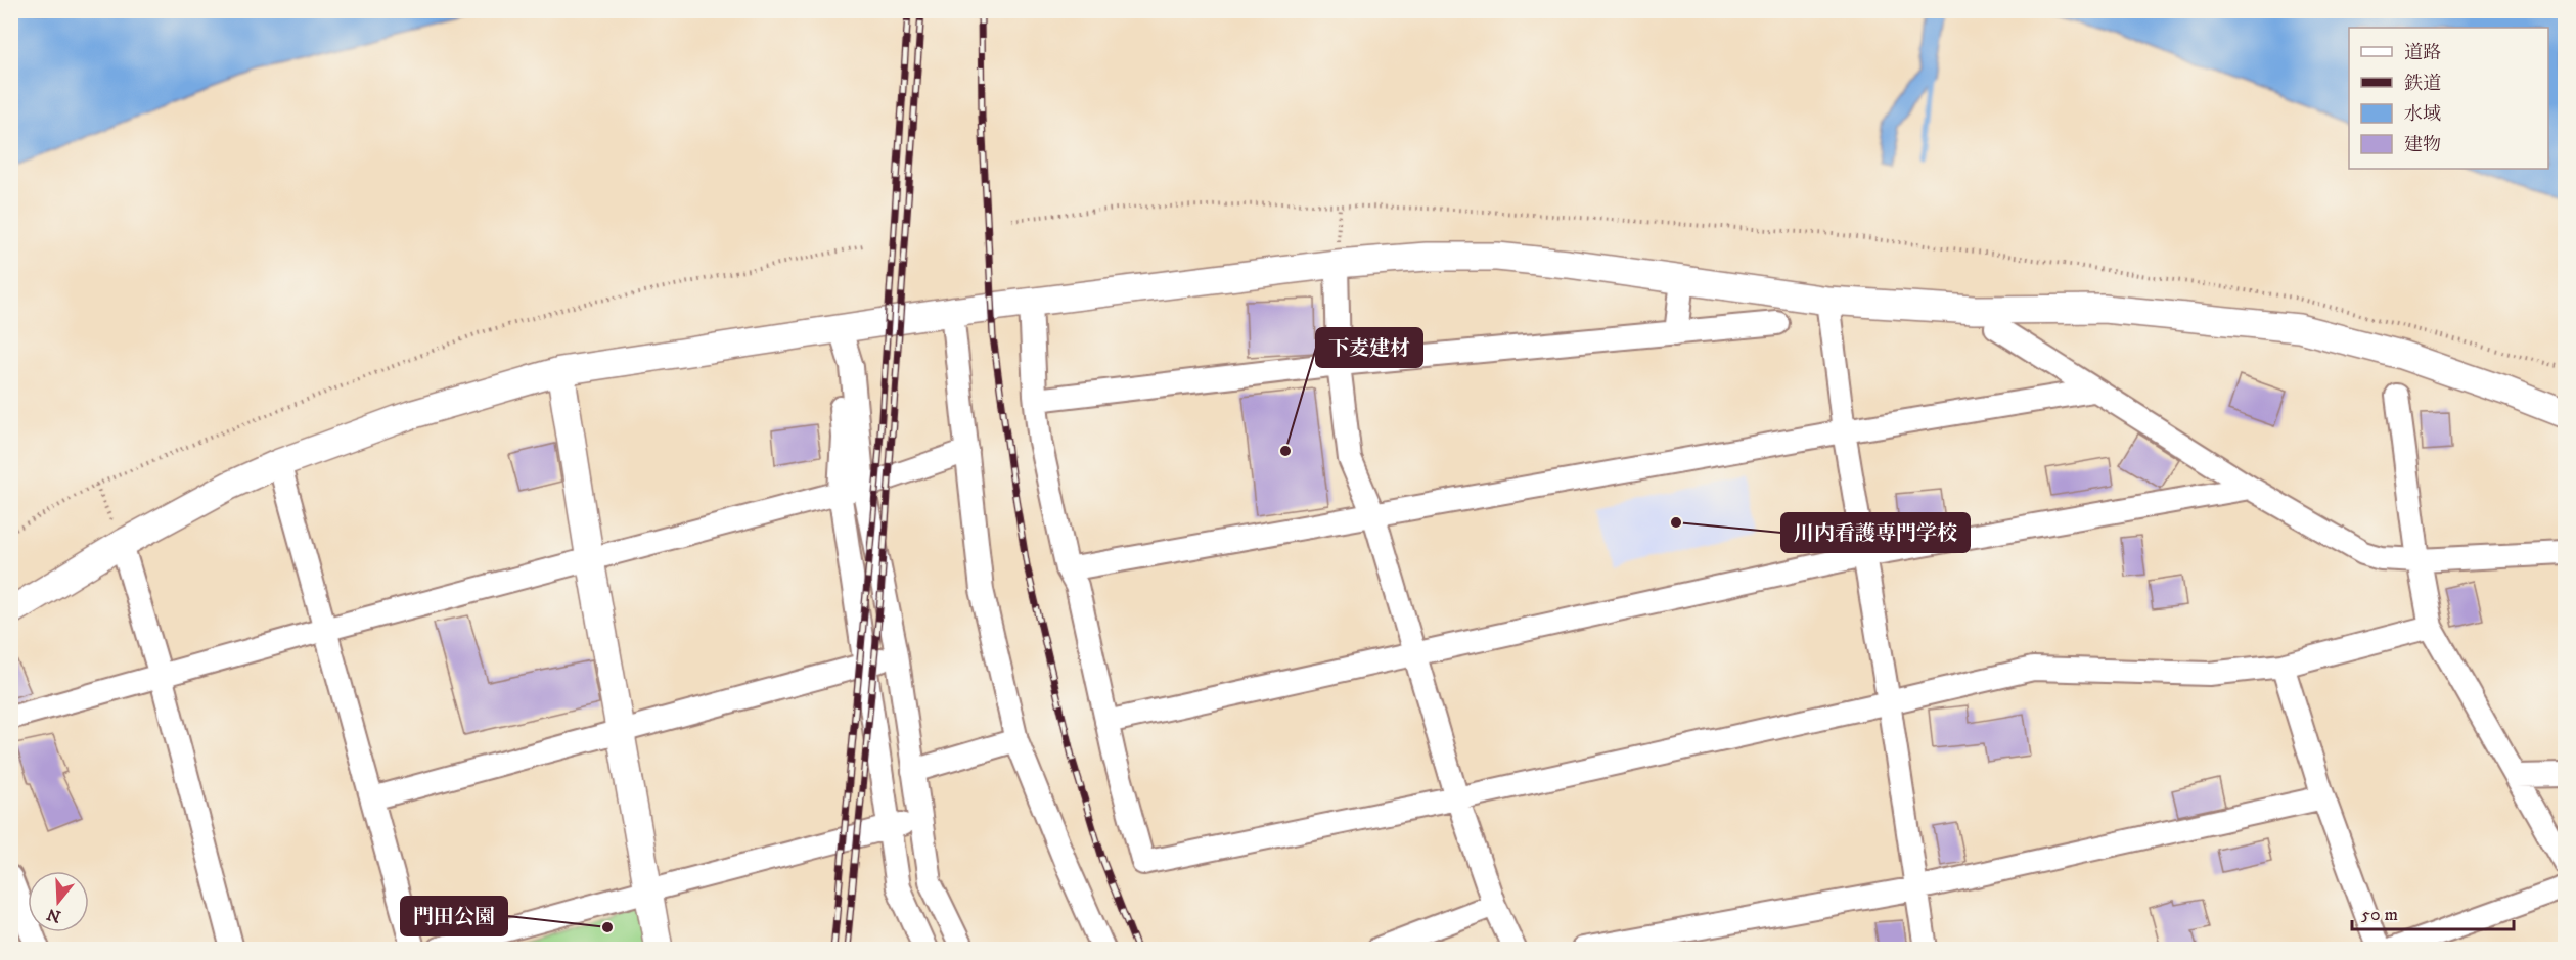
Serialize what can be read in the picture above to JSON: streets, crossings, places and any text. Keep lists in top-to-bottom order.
{
  "places": ["下麦建材", "川内看護専門学校", "門田公園"],
  "legend": [
    "道路",
    "鉄道",
    "水域",
    "建物"
  ],
  "scale_bar": "50 m",
  "north": "bottom"
}
